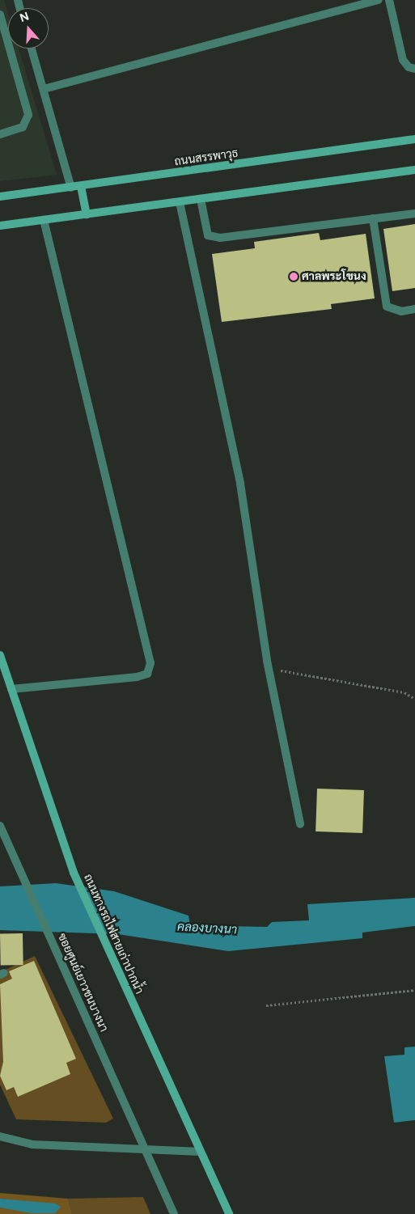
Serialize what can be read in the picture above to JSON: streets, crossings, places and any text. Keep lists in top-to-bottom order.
{
  "streets": {
    "main road": ["ถนนสรรพาวุธ", "ถนนทางรถไฟสายเก่าปากน้ำ"],
    "street": ["ซอยศูนย์เยาวชนบางนา"]
  },
  "water": ["คลองบางนา"],
  "places": ["ศาลพระโขนง"],
  "north": "top"
}
